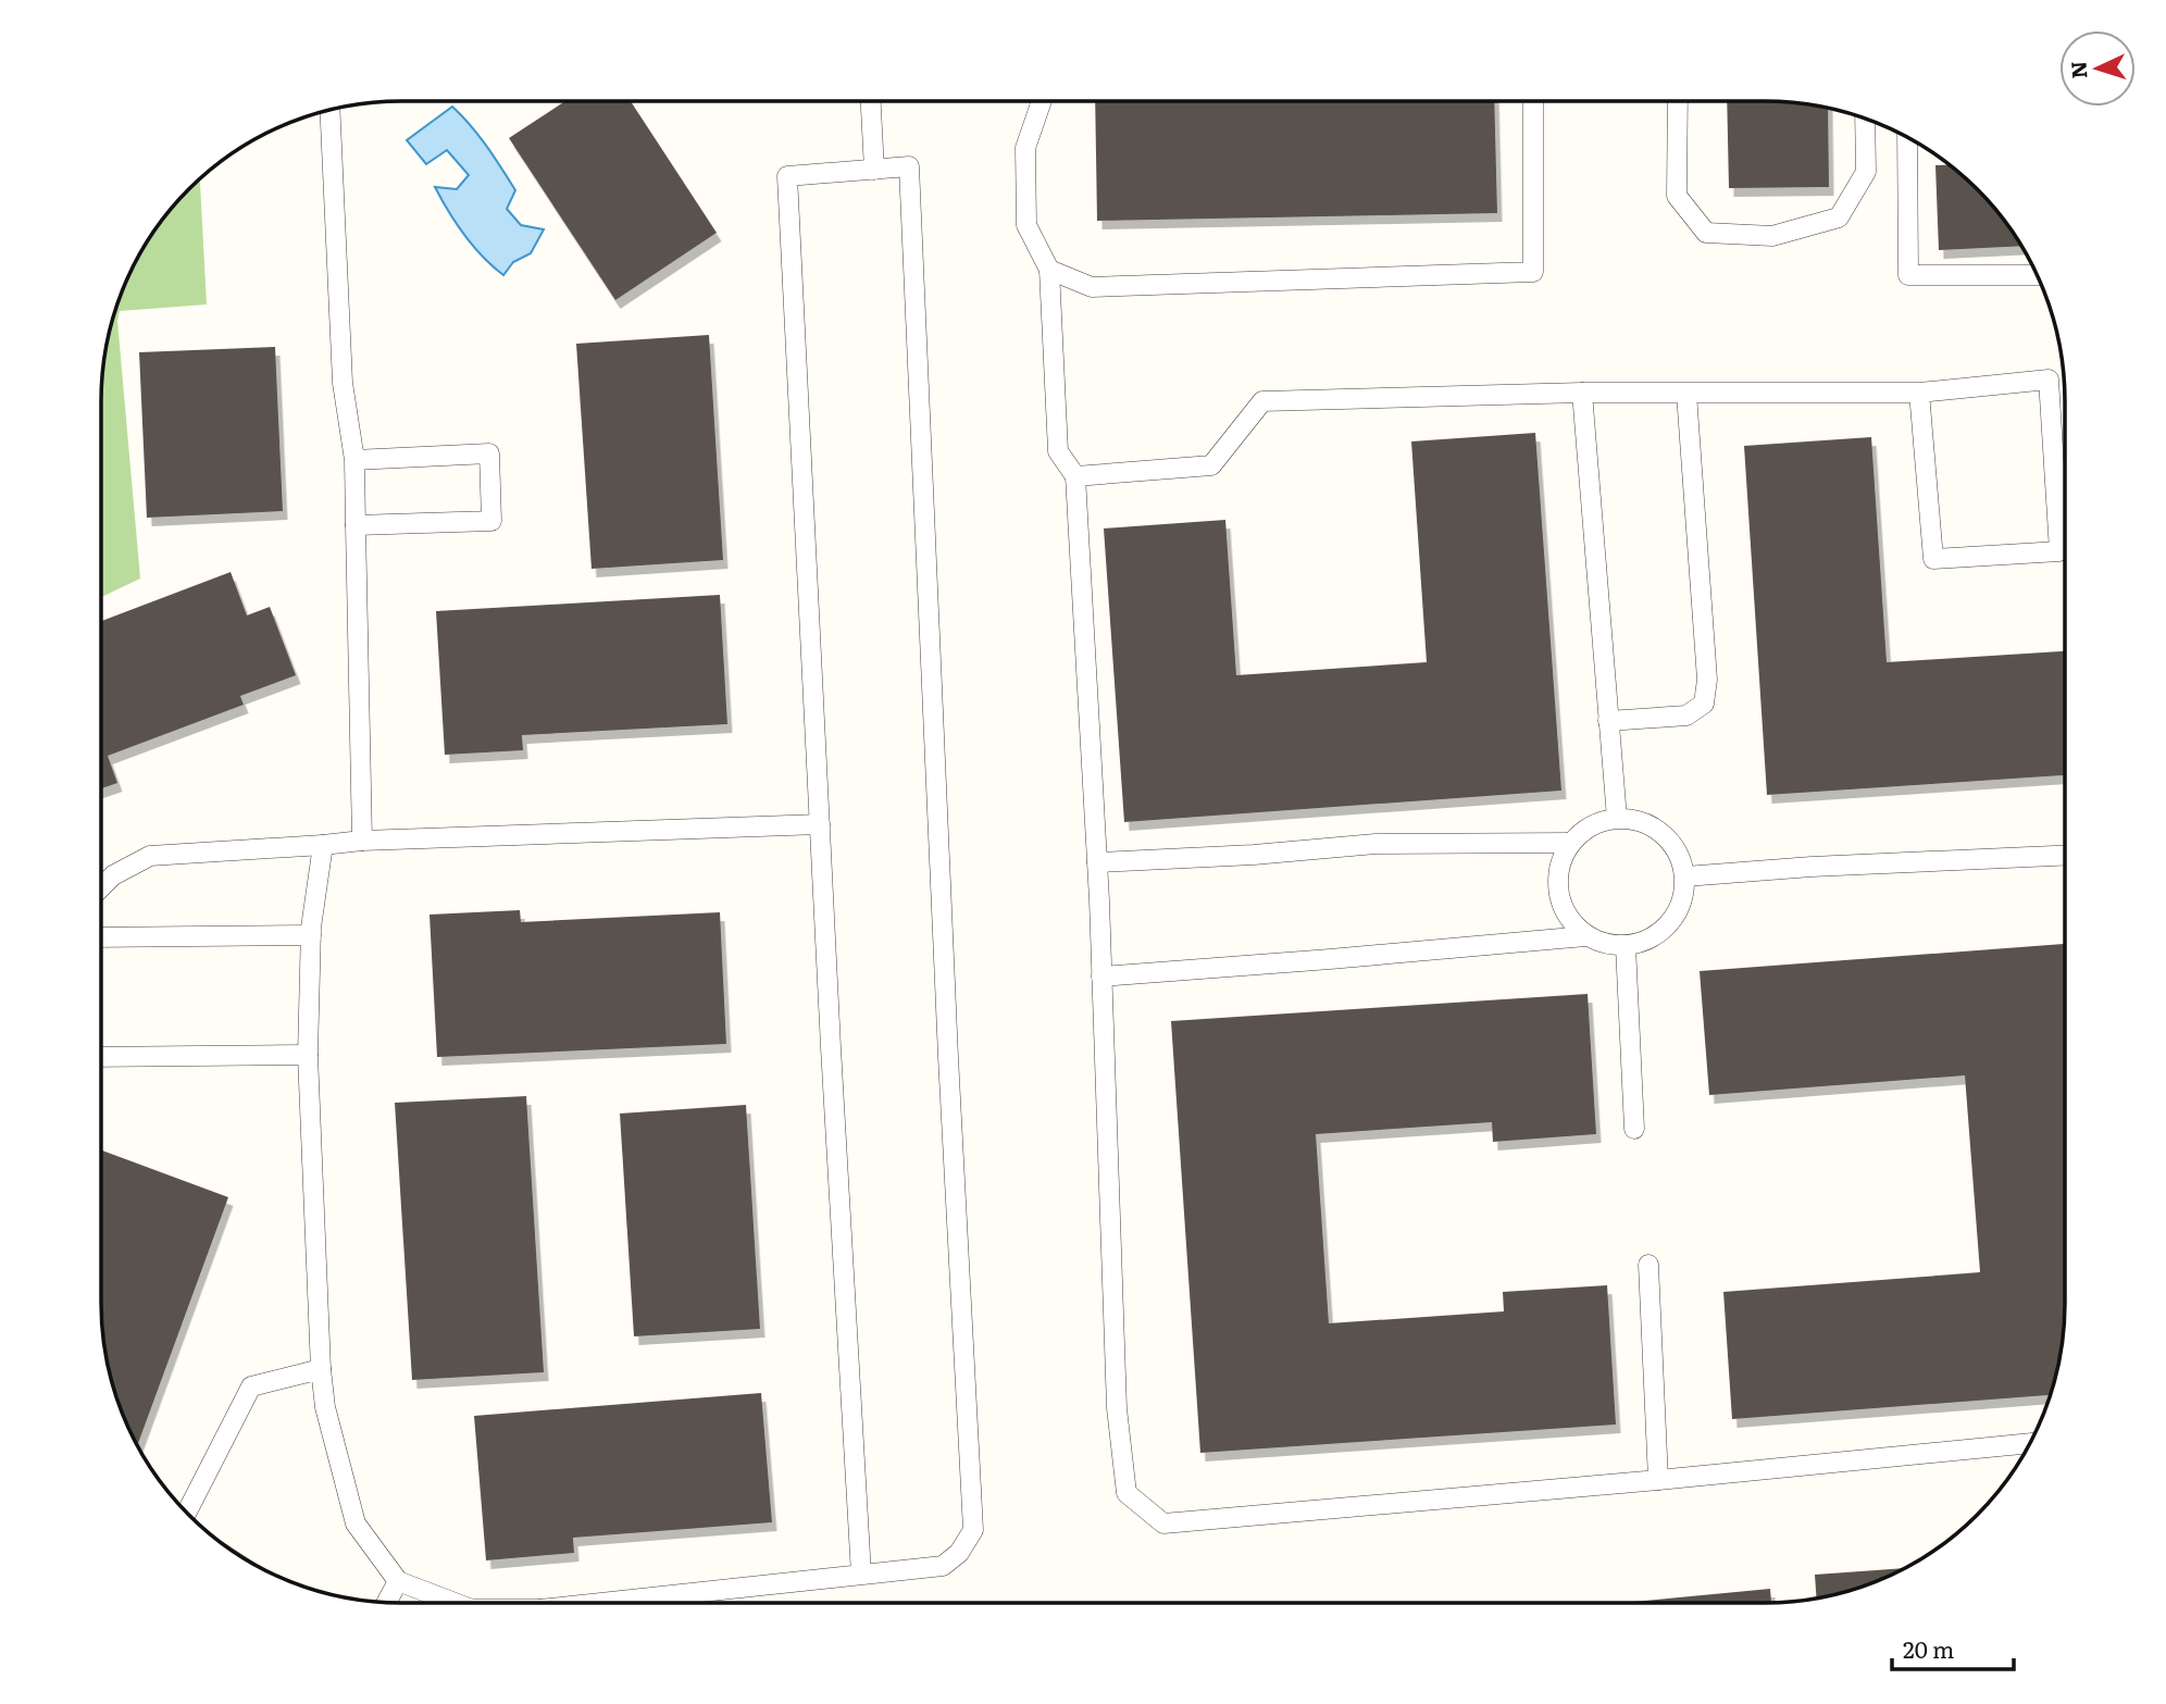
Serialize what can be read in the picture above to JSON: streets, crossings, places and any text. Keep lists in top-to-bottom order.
{
  "scale_bar": "20 m",
  "north": "left"
}
